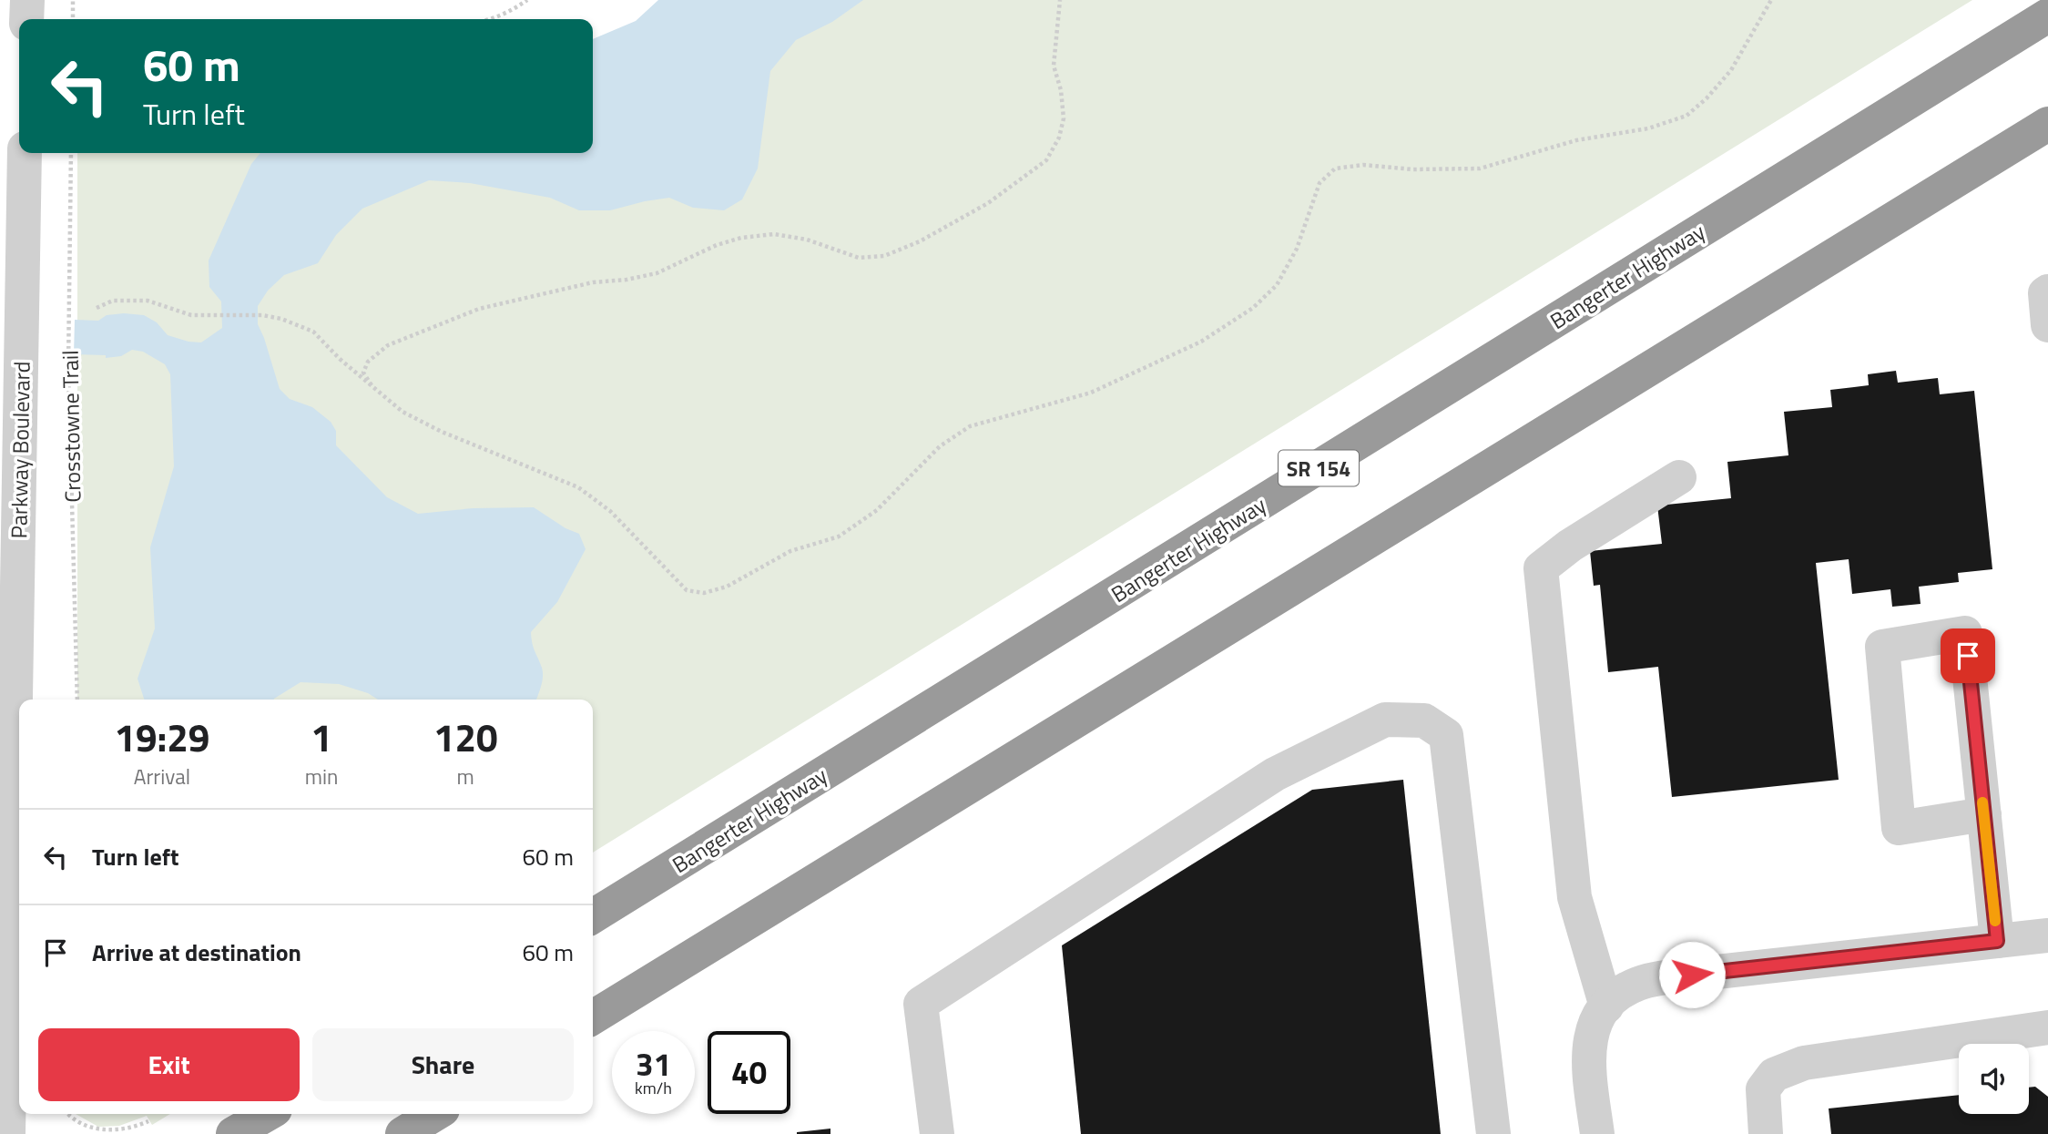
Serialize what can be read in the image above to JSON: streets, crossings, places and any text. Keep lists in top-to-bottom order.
{
  "streets": {
    "highway": ["Bangerter Highway", "SR 154"],
    "street": ["Parkway Boulevard"],
    "path": ["Crosstowne Trail"]
  },
  "page": {
    "turn": ["60 m", "Turn left"],
    "eta": [
      "19:29",
      "Arrival",
      "1",
      "min",
      "120",
      "m"
    ],
    "list": [
      {
        "name": "Turn left",
        "value": "60 m"
      },
      {
        "name": "Arrive at destination",
        "value": "60 m"
      }
    ],
    "buttons": ["Exit", "Share"],
    "speed": "31 km/h",
    "limit": "40"
  }
}
